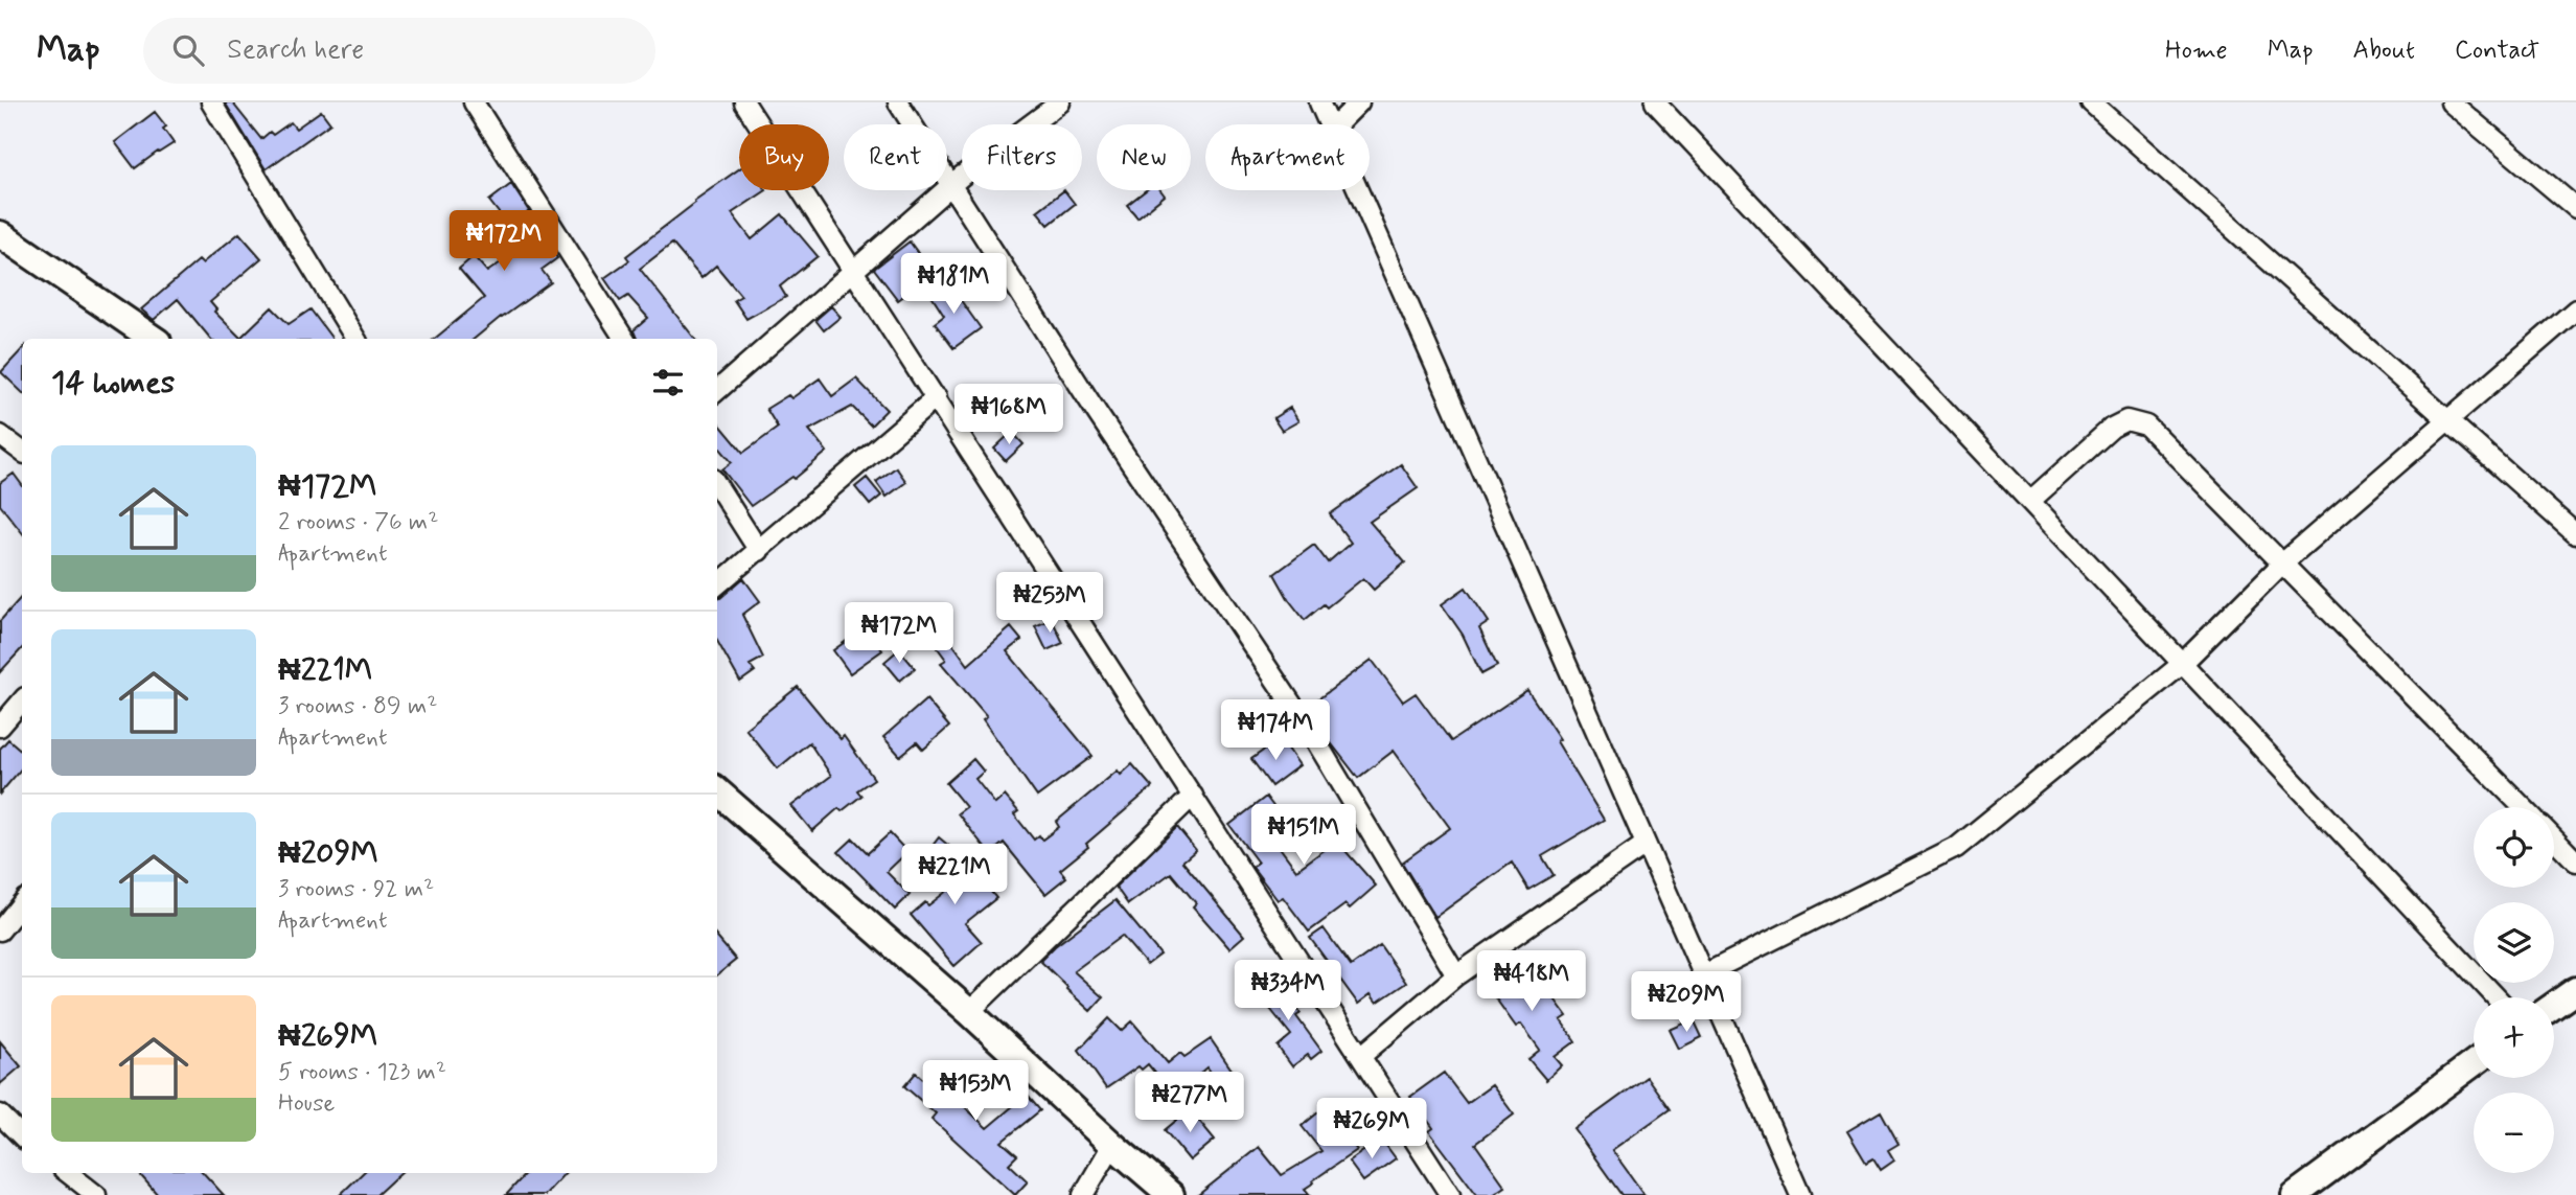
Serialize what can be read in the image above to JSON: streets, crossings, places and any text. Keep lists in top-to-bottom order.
{
  "page": {
    "header": "Map",
    "search": "Search here",
    "nav": [
      "Home",
      "Map",
      "About",
      "Contact"
    ],
    "chip": [
      "Buy",
      "Rent",
      "Filters",
      "New",
      "Apartment"
    ],
    "price": [
      "₦172M",
      "₦181M",
      "₦168M",
      "₦253M",
      "₦172M",
      "₦174M",
      "₦151M",
      "₦221M",
      "₦418M",
      "₦334M",
      "₦209M",
      "₦153M",
      "₦277M",
      "₦269M"
    ],
    "heading": "14 homes",
    "list": [
      {
        "name": "₦172M",
        "note": "2 rooms · 76 m² · Apartment"
      },
      {
        "name": "₦221M",
        "note": "3 rooms · 89 m² · Apartment"
      },
      {
        "name": "₦209M",
        "note": "3 rooms · 92 m² · Apartment"
      },
      {
        "name": "₦269M",
        "note": "5 rooms · 123 m² · House"
      }
    ],
    "map_buttons": ["+", "−"]
  }
}
